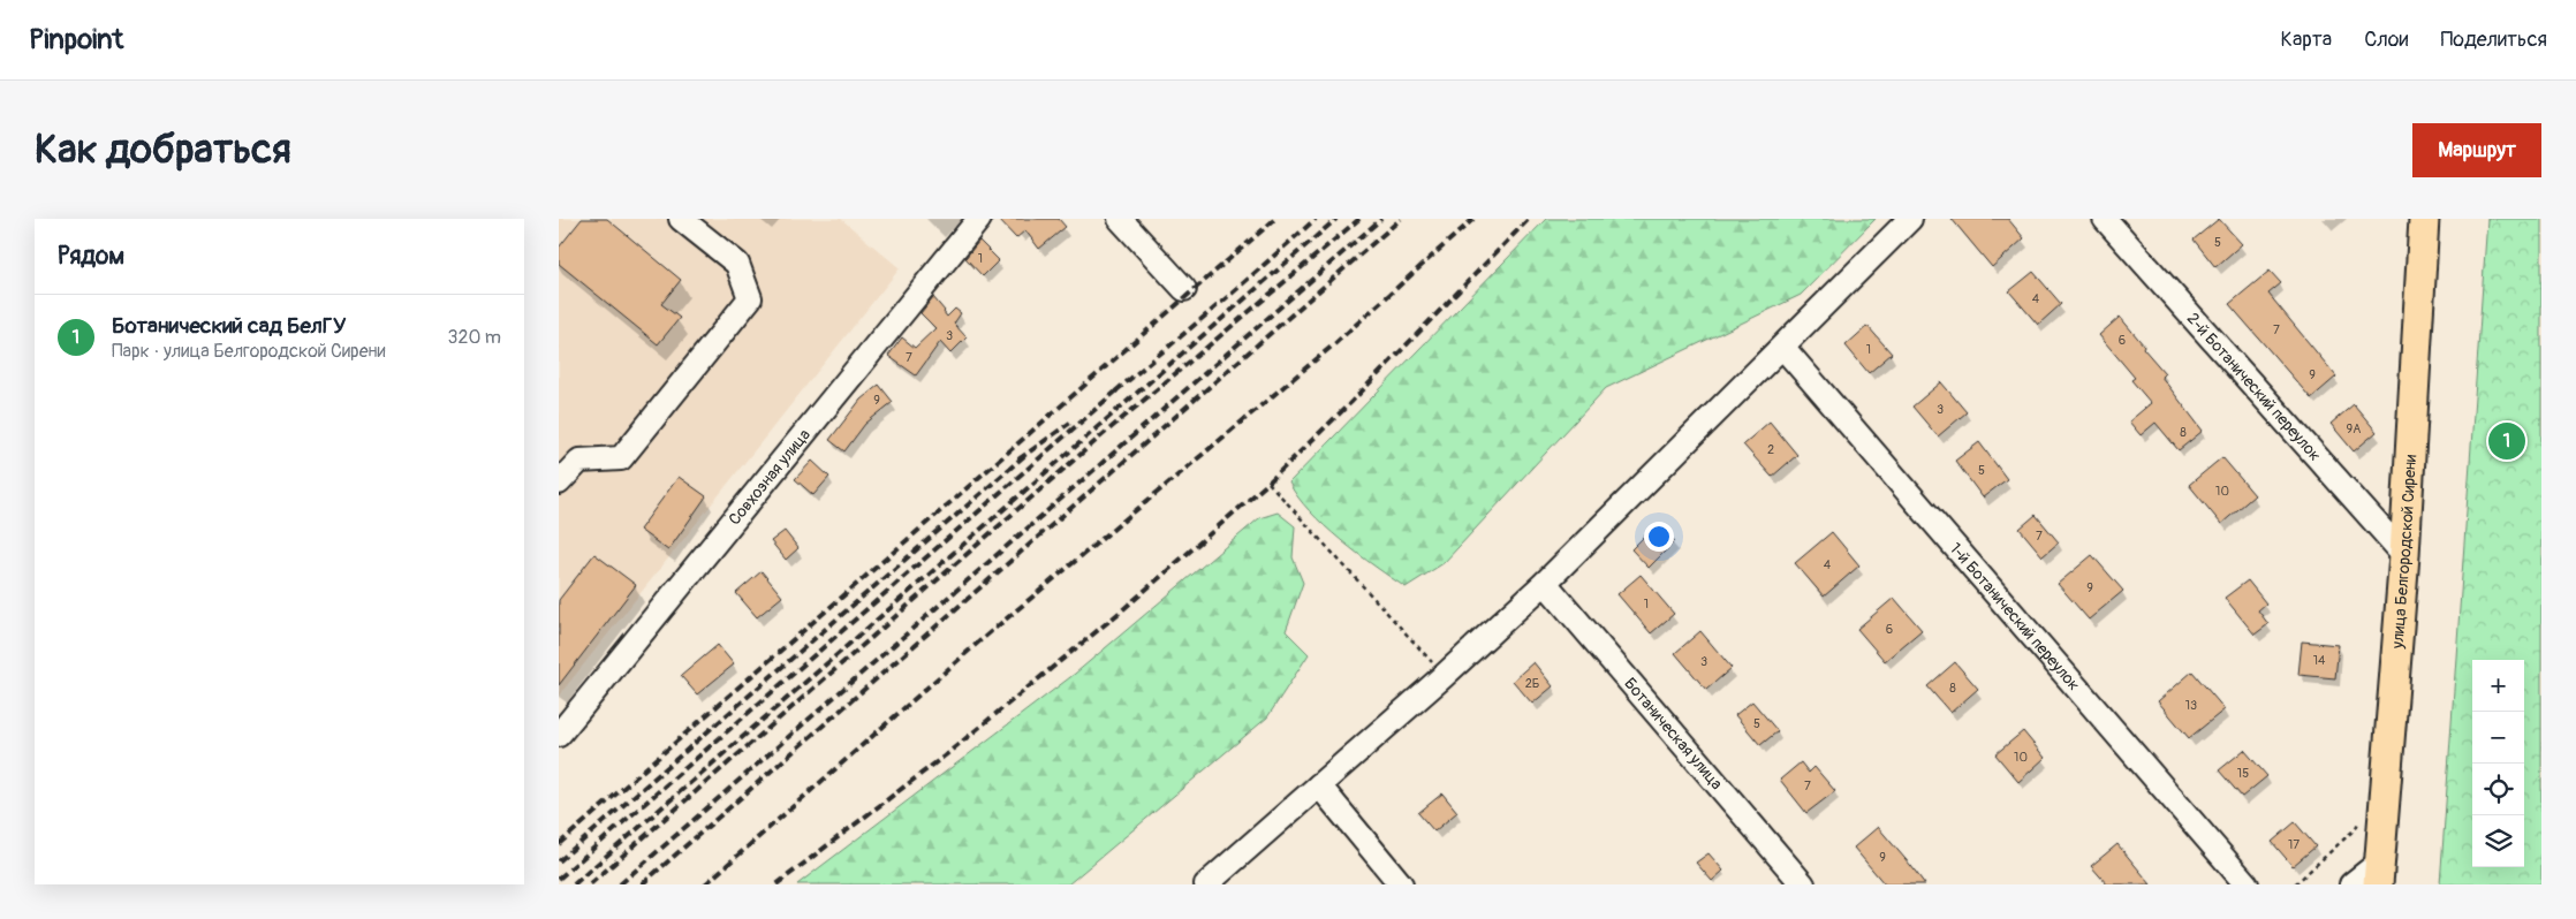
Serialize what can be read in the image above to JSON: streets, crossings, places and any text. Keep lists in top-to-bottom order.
{
  "streets": {
    "main road": ["улица Белгородской Сирени"],
    "street": [
      "2-й Ботанический переулок",
      "Совхозная улица",
      "1-й Ботанический переулок",
      "Ботаническая улица"
    ]
  },
  "crossings": [
    ["2-й Ботанический переулок", "улица Белгородской Сирени"]
  ],
  "house_numbers": [
    "5",
    "1",
    "4",
    "7",
    "3",
    "6",
    "1",
    "7",
    "9",
    "9",
    "3",
    "9А",
    "8",
    "2",
    "5",
    "10",
    "7",
    "4",
    "9",
    "1",
    "6",
    "14",
    "3",
    "2Б",
    "8",
    "13",
    "5",
    "10",
    "15",
    "7",
    "17",
    "9"
  ],
  "page": {
    "header": "Pinpoint",
    "nav": ["Карта", "Слои", "Поделиться"],
    "buttons": "Маршрут",
    "title": "Как добраться",
    "heading": "Рядом",
    "list": [
      {
        "mark": "1",
        "name": "Ботанический сад БелГУ",
        "note": "Парк · улица Белгородской Сирени",
        "value": "320 m"
      }
    ],
    "pins": "1",
    "map_buttons": ["+", "−"]
  }
}
